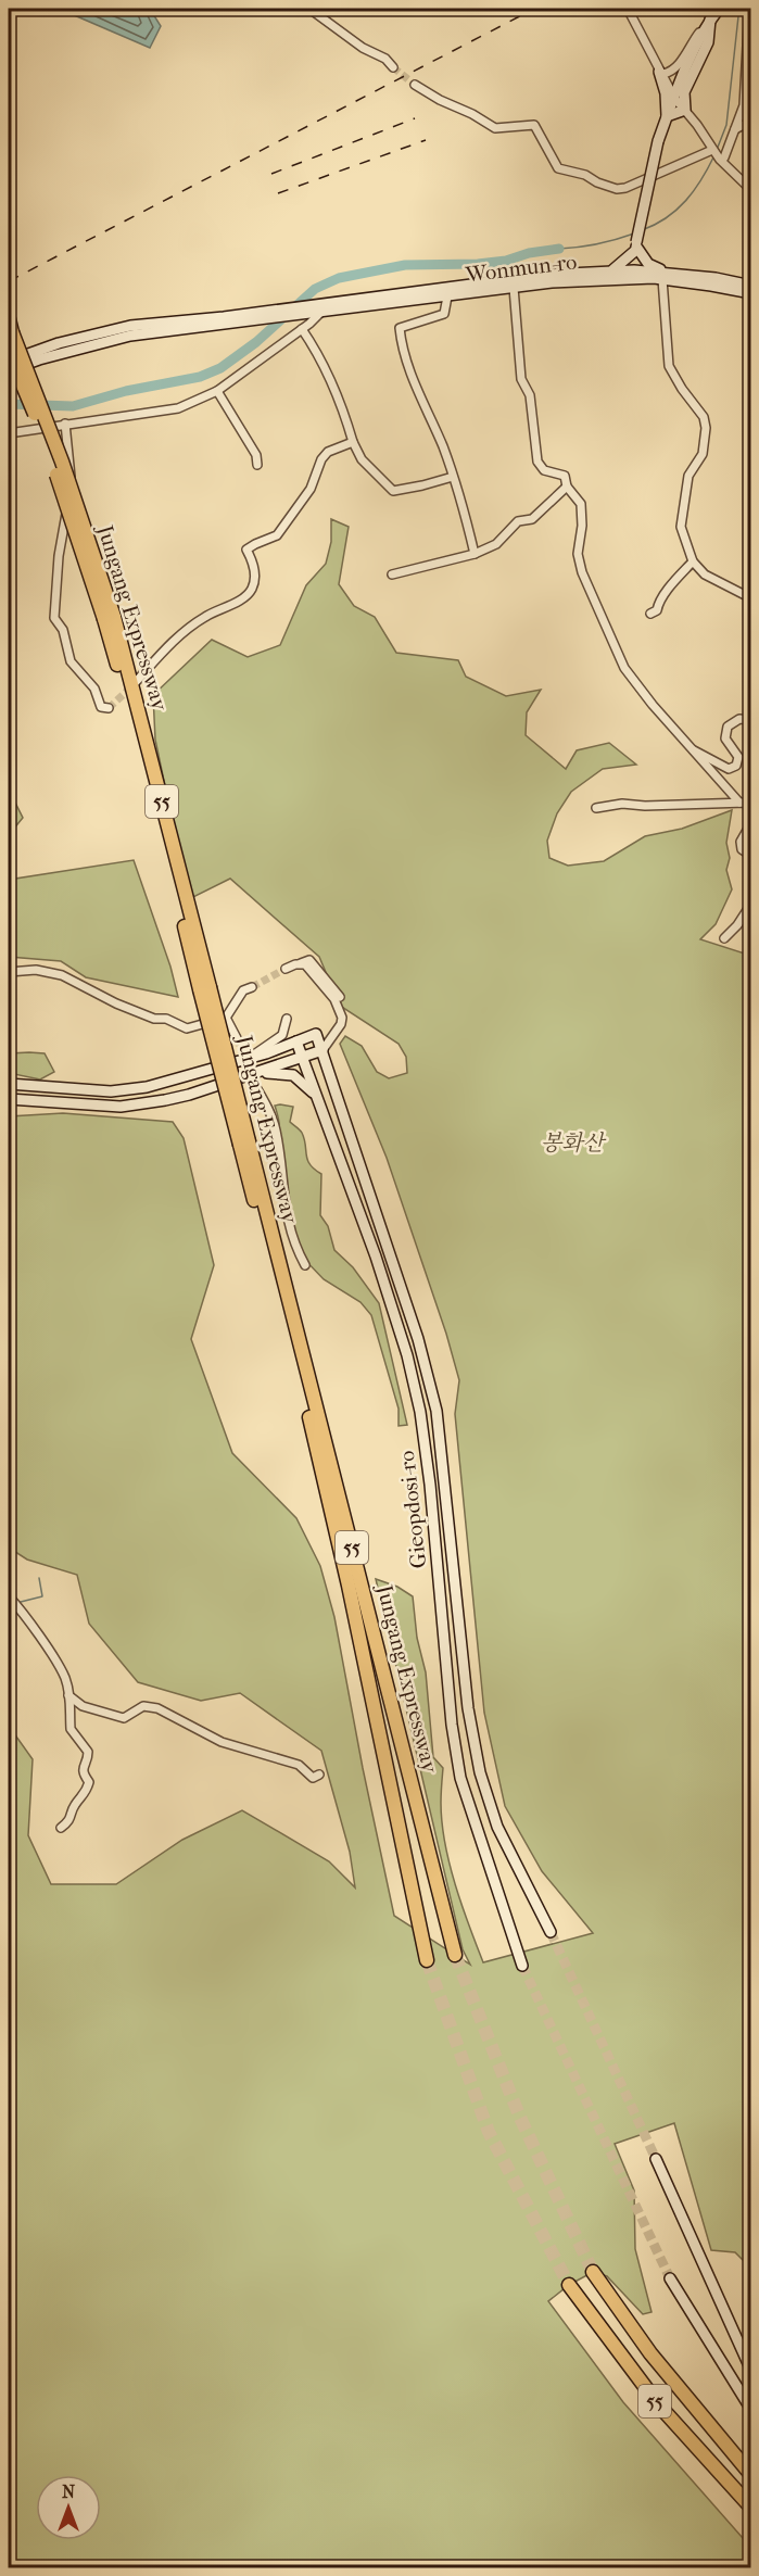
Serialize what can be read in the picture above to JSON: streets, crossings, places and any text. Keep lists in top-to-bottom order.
{
  "streets": {
    "highway": ["Jungang Expressway", "55"],
    "street": ["Wonmun-ro", "Gieopdosi-ro"]
  },
  "parks": ["봉화산"],
  "north": "top"
}
